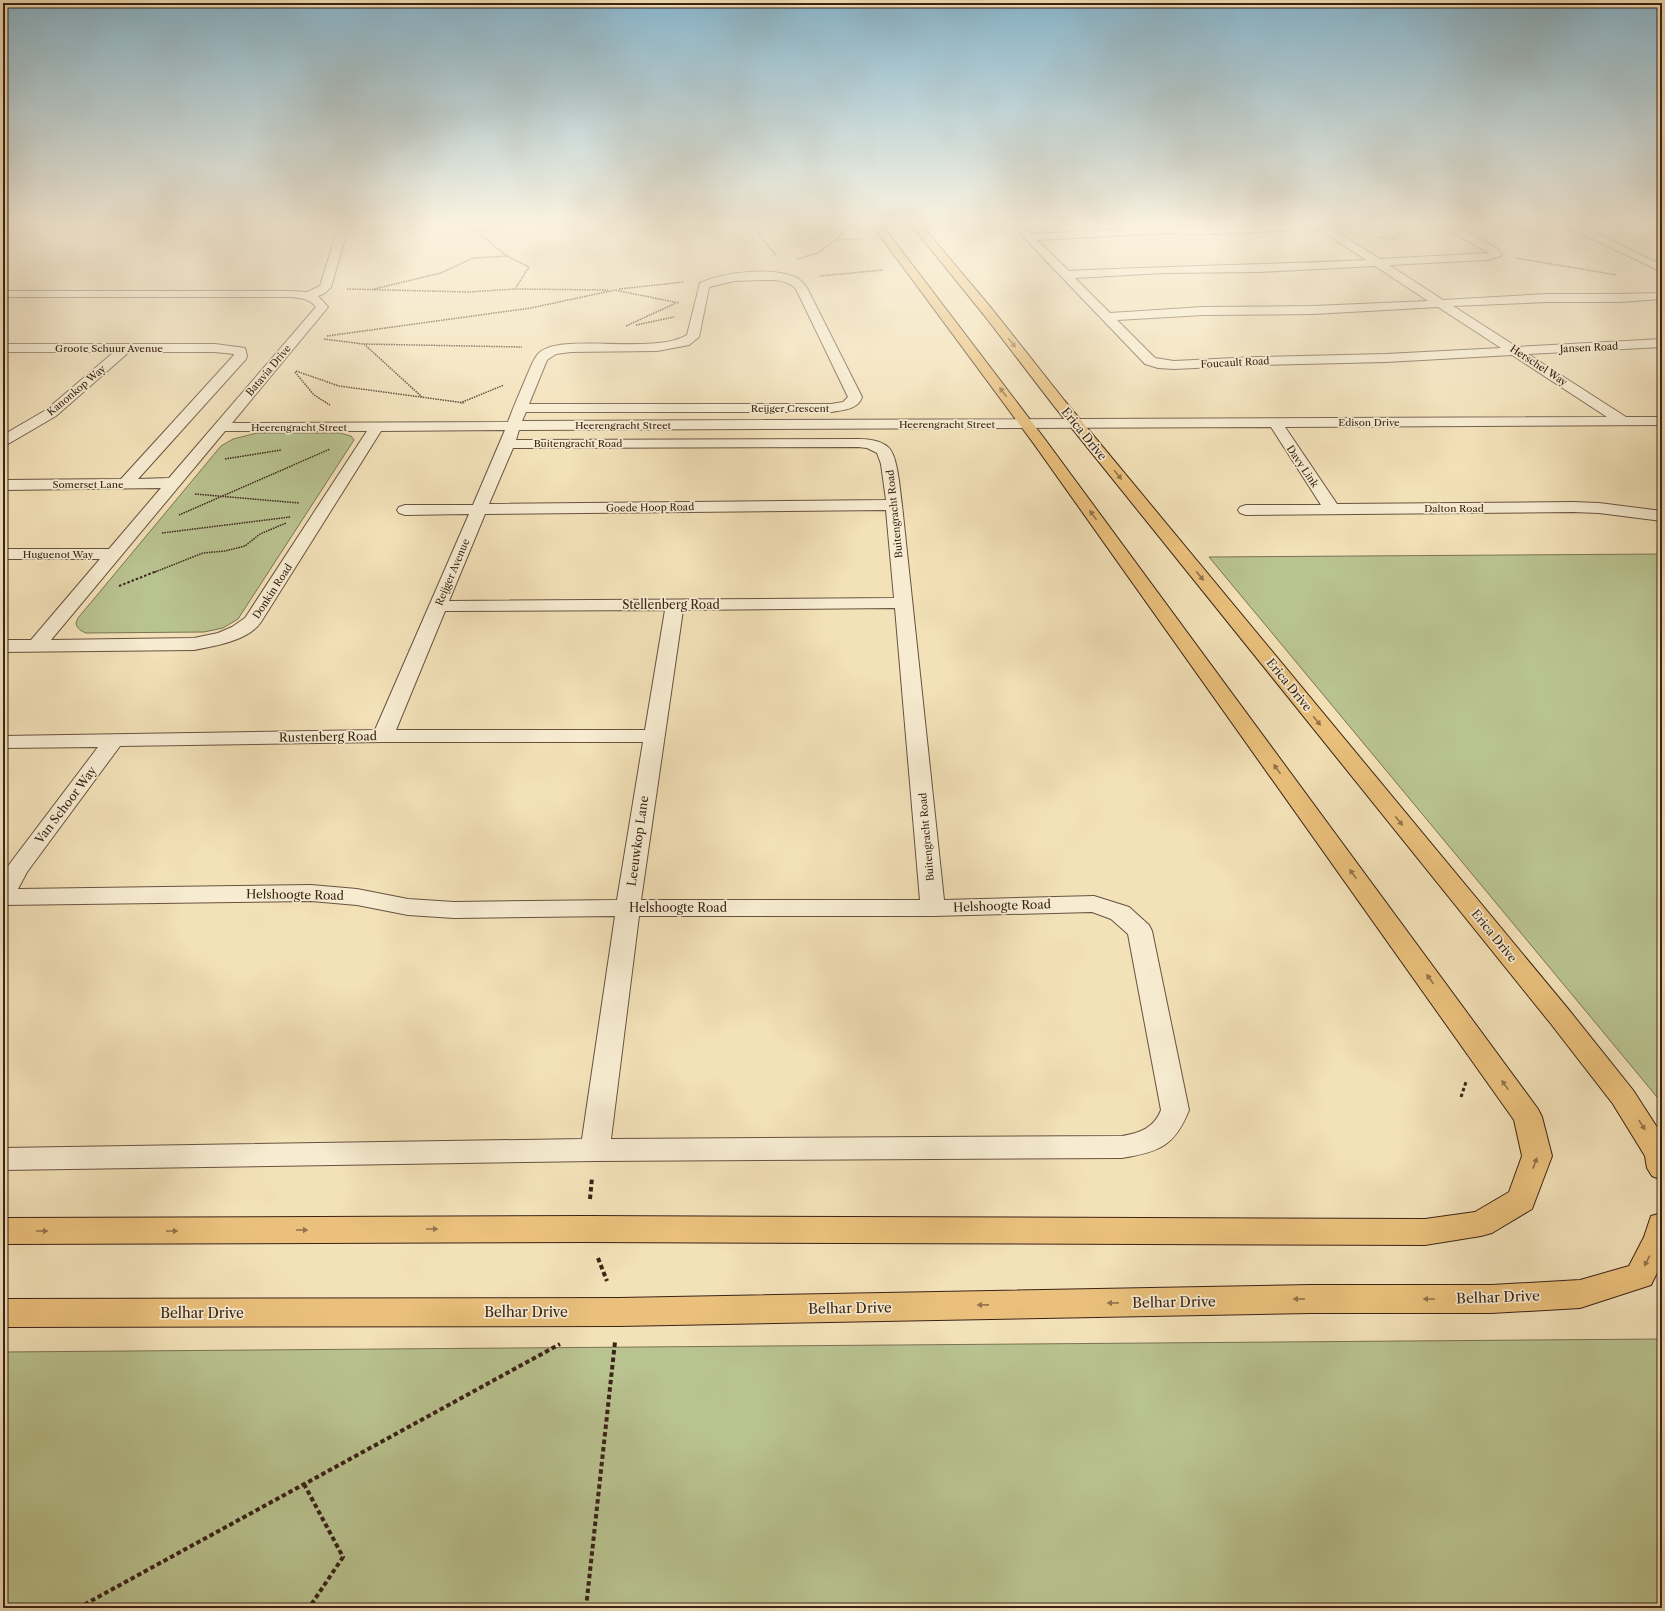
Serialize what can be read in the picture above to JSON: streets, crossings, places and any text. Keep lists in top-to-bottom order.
{
  "streets": {
    "main road": ["Erica Drive", "Belhar Drive"],
    "street": [
      "Jansen Road",
      "Groote Schuur Avenue",
      "Foucault Road",
      "Herschel Way",
      "Batavia Drive",
      "Kanonkop Way",
      "Reijger Crescent",
      "Edison Drive",
      "Heerengracht Street",
      "Buitengracht Road",
      "Davy Link",
      "Somerset Lane",
      "Goede Hoop Road",
      "Dalton Road",
      "Huguenot Way",
      "Reijger Avenue",
      "Donkin Road",
      "Stellenberg Road",
      "Rustenberg Road",
      "Van Schoor Way",
      "Leeuwkop Lane",
      "Helshoogte Road"
    ]
  },
  "crossings": [
    ["Jansen Road", "Foucault Road"],
    ["Jansen Road", "Herschel Way"],
    ["Groote Schuur Avenue", "Kanonkop Way"],
    ["Groote Schuur Avenue", "Somerset Lane"],
    ["Foucault Road", "Herschel Way"],
    ["Herschel Way", "Edison Drive"],
    ["Batavia Drive", "Heerengracht Street"],
    ["Batavia Drive", "Somerset Lane"],
    ["Batavia Drive", "Huguenot Way"],
    ["Batavia Drive", "Donkin Road"],
    ["Reijger Crescent", "Reijger Avenue"],
    ["Edison Drive", "Heerengracht Street"],
    ["Edison Drive", "Erica Drive"],
    ["Edison Drive", "Davy Link"],
    ["Heerengracht Street", "Erica Drive"],
    ["Heerengracht Street", "Reijger Avenue"],
    ["Heerengracht Street", "Donkin Road"],
    ["Buitengracht Road", "Goede Hoop Road"],
    ["Buitengracht Road", "Reijger Avenue"],
    ["Buitengracht Road", "Stellenberg Road"],
    ["Buitengracht Road", "Helshoogte Road"],
    ["Davy Link", "Dalton Road"],
    ["Goede Hoop Road", "Reijger Avenue"],
    ["Reijger Avenue", "Stellenberg Road"],
    ["Reijger Avenue", "Rustenberg Road"],
    ["Stellenberg Road", "Leeuwkop Lane"],
    ["Rustenberg Road", "Van Schoor Way"],
    ["Rustenberg Road", "Leeuwkop Lane"],
    ["Leeuwkop Lane", "Helshoogte Road"]
  ],
  "one_way": ["Erica Drive", "Belhar Drive"]
}
